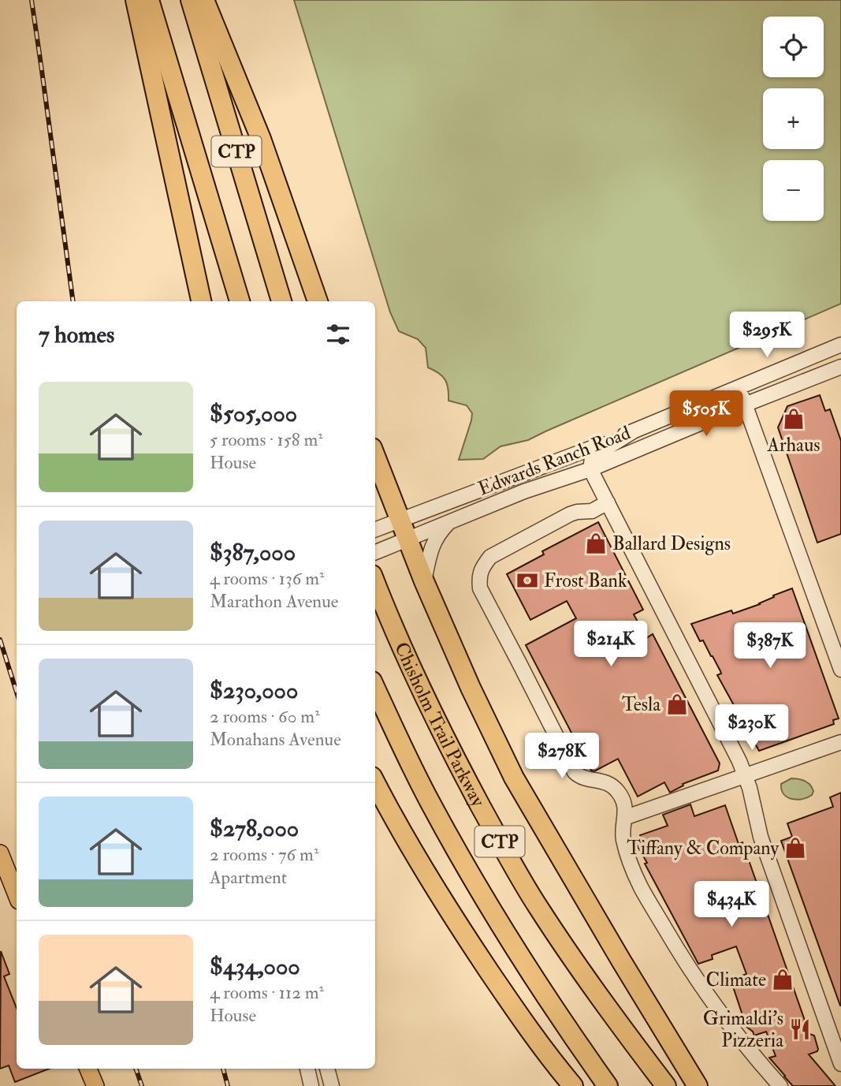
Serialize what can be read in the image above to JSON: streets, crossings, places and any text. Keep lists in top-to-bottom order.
{
  "streets": {
    "highway": ["CTP", "Chisholm Trail Parkway"],
    "street": ["Edwards Ranch Road"]
  },
  "places": {
    "shop": [
      "Arhaus",
      "Ballard Designs",
      "Tesla",
      "Tiffany & Company",
      "Climate"
    ],
    "bank": ["Frost Bank"],
    "restaurant": ["Grimaldi’s Pizzeria"]
  },
  "page": {
    "map_buttons": ["+", "−"],
    "heading": "7 homes",
    "price": [
      "$295K",
      "$505K",
      "$214K",
      "$387K",
      "$230K",
      "$278K",
      "$434K"
    ],
    "list": [
      {
        "name": "$505,000",
        "note": "5 rooms · 158 m² · House"
      },
      {
        "name": "$387,000",
        "note": "4 rooms · 136 m² · Marathon Avenue"
      },
      {
        "name": "$230,000",
        "note": "2 rooms · 60 m² · Monahans Avenue"
      },
      {
        "name": "$278,000",
        "note": "2 rooms · 76 m² · Apartment"
      },
      {
        "name": "$434,000",
        "note": "4 rooms · 112 m² · House"
      }
    ]
  }
}
